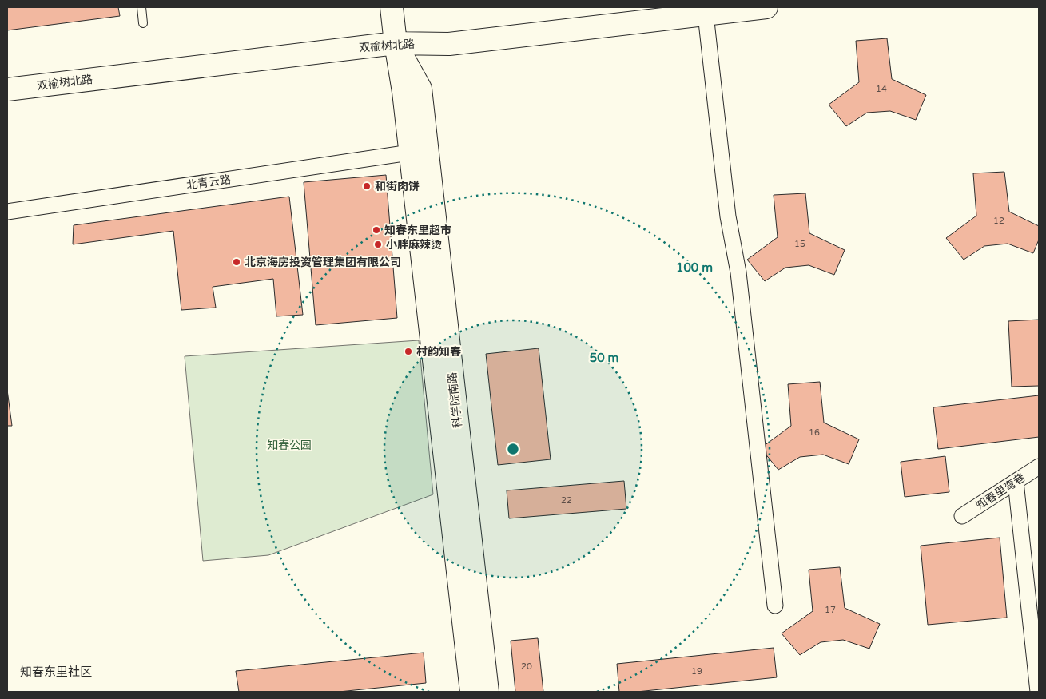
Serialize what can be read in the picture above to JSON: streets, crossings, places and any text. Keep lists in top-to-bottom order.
{
  "streets": {
    "street": [
      "双榆树北路",
      "北青云路",
      "科学院南路",
      "知春里弯巷"
    ]
  },
  "crossings": [
    ["双榆树北路", "科学院南路"],
    ["北青云路", "科学院南路"]
  ],
  "districts": ["知春东里社区"],
  "parks": ["知春公园"],
  "places": [
    "和街肉饼",
    "知春东里超市",
    "小胖麻辣烫",
    "北京海房投资管理集团有限公司",
    "村韵知春"
  ],
  "house_numbers": [
    "14",
    "12",
    "15",
    "16",
    "22",
    "17",
    "20",
    "19"
  ],
  "rings": ["100 m", "50 m"]
}
